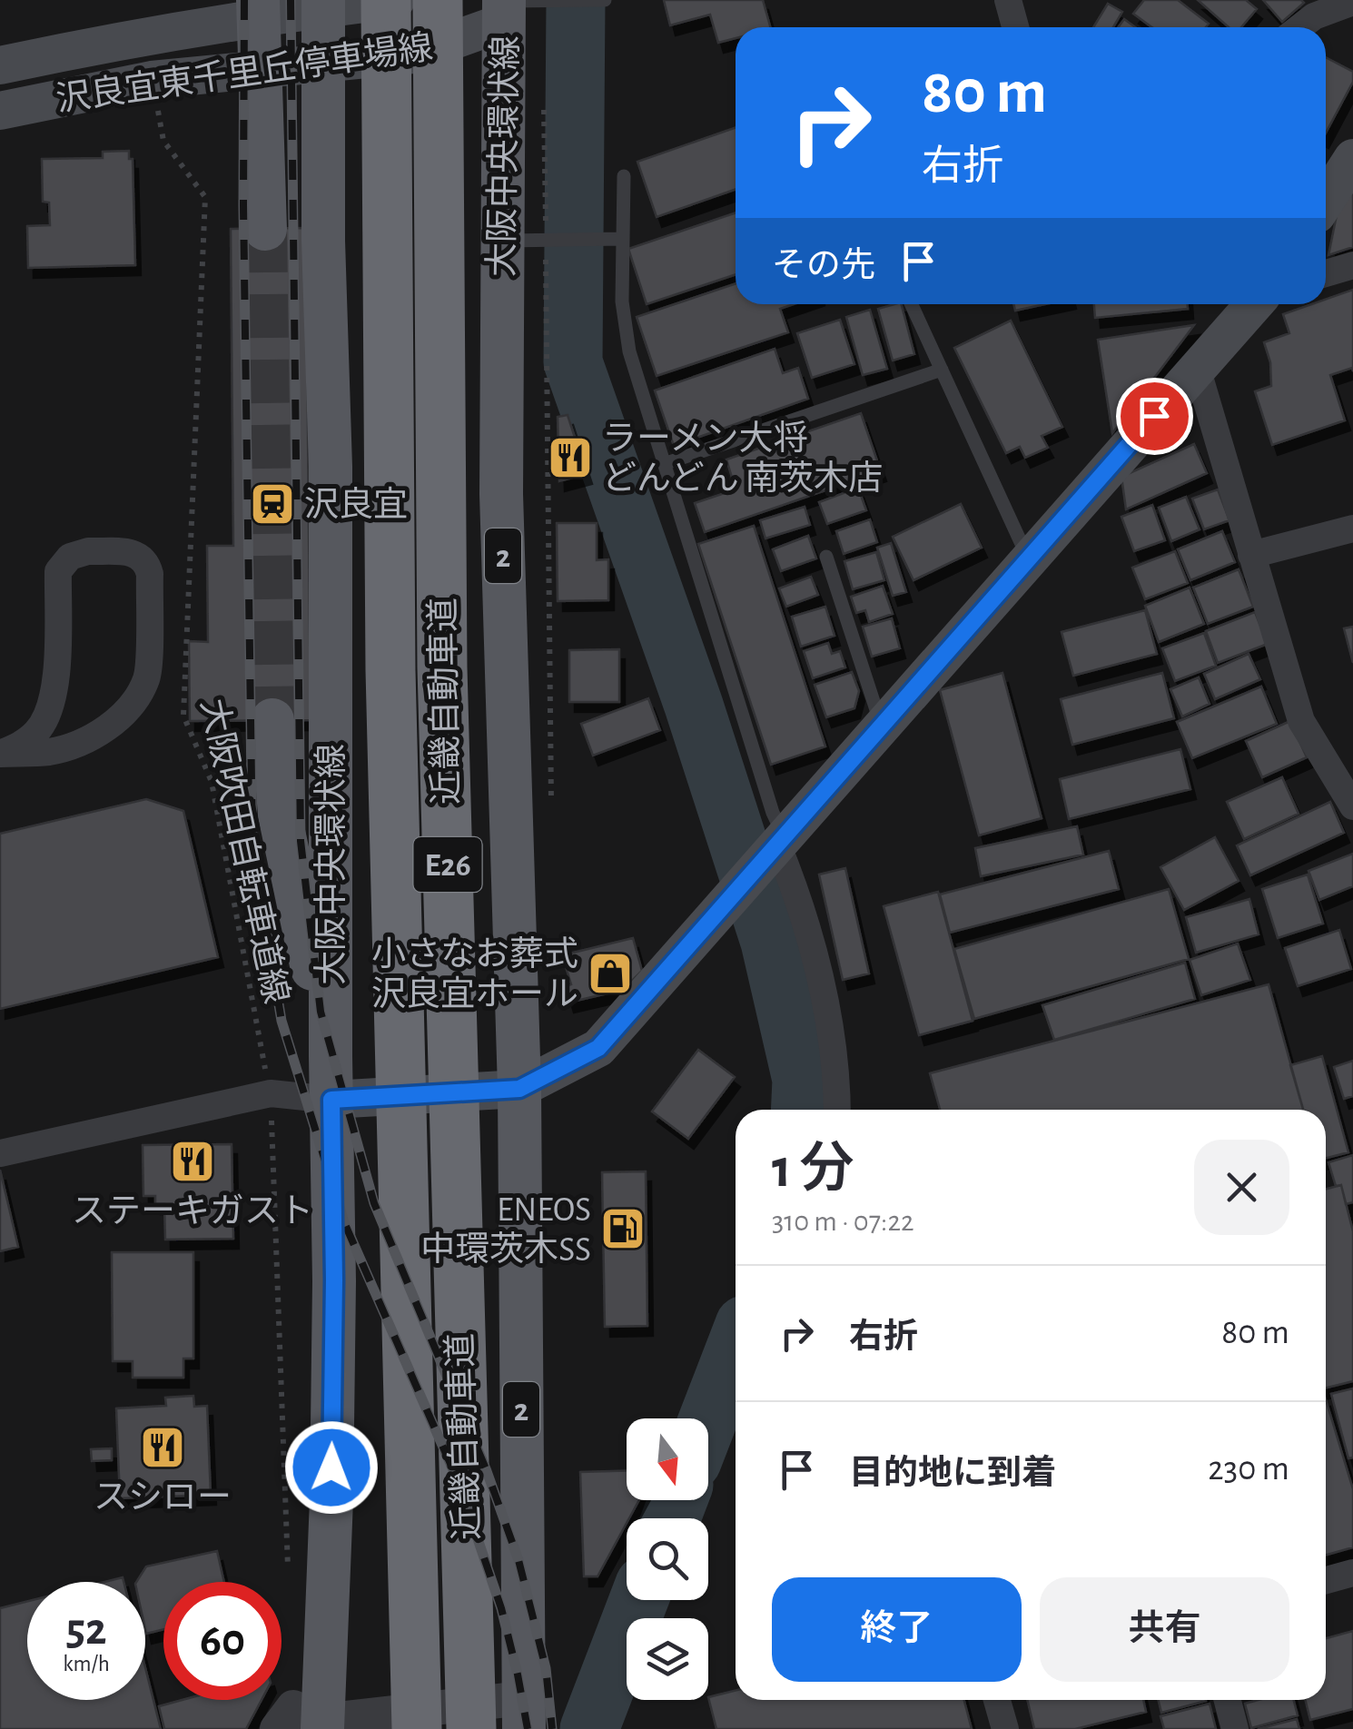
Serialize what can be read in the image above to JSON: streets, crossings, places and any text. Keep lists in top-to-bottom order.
{
  "streets": {
    "highway": ["近畿自動車道", "E26"],
    "main road": ["沢良宜東千里丘停車場線", "大阪中央環状線", "2"],
    "path": ["大阪吹田自転車道線"]
  },
  "crossings": [
    ["沢良宜東千里丘停車場線", "大阪中央環状線"],
    ["沢良宜東千里丘停車場線", "大阪吹田自転車道線"]
  ],
  "places": {
    "restaurant": ["ラーメン大将 どんどん 南茨木店", "ステーキガスト", "スシロー"],
    "station": ["沢良宜"],
    "shop": ["小さなお葬式 沢良宜ホール"],
    "fuel station": ["ENEOS 中環茨木SS"]
  },
  "north": "bottom",
  "page": {
    "turn": ["80 m", "右折"],
    "then": "その先",
    "heading": ["1 分", "310 m · 07:22"],
    "list": [
      {
        "name": "右折",
        "value": "80 m"
      },
      {
        "name": "目的地に到着",
        "value": "230 m"
      }
    ],
    "buttons": ["終了", "共有"],
    "speed": "52 km/h",
    "limit": "60"
  }
}
